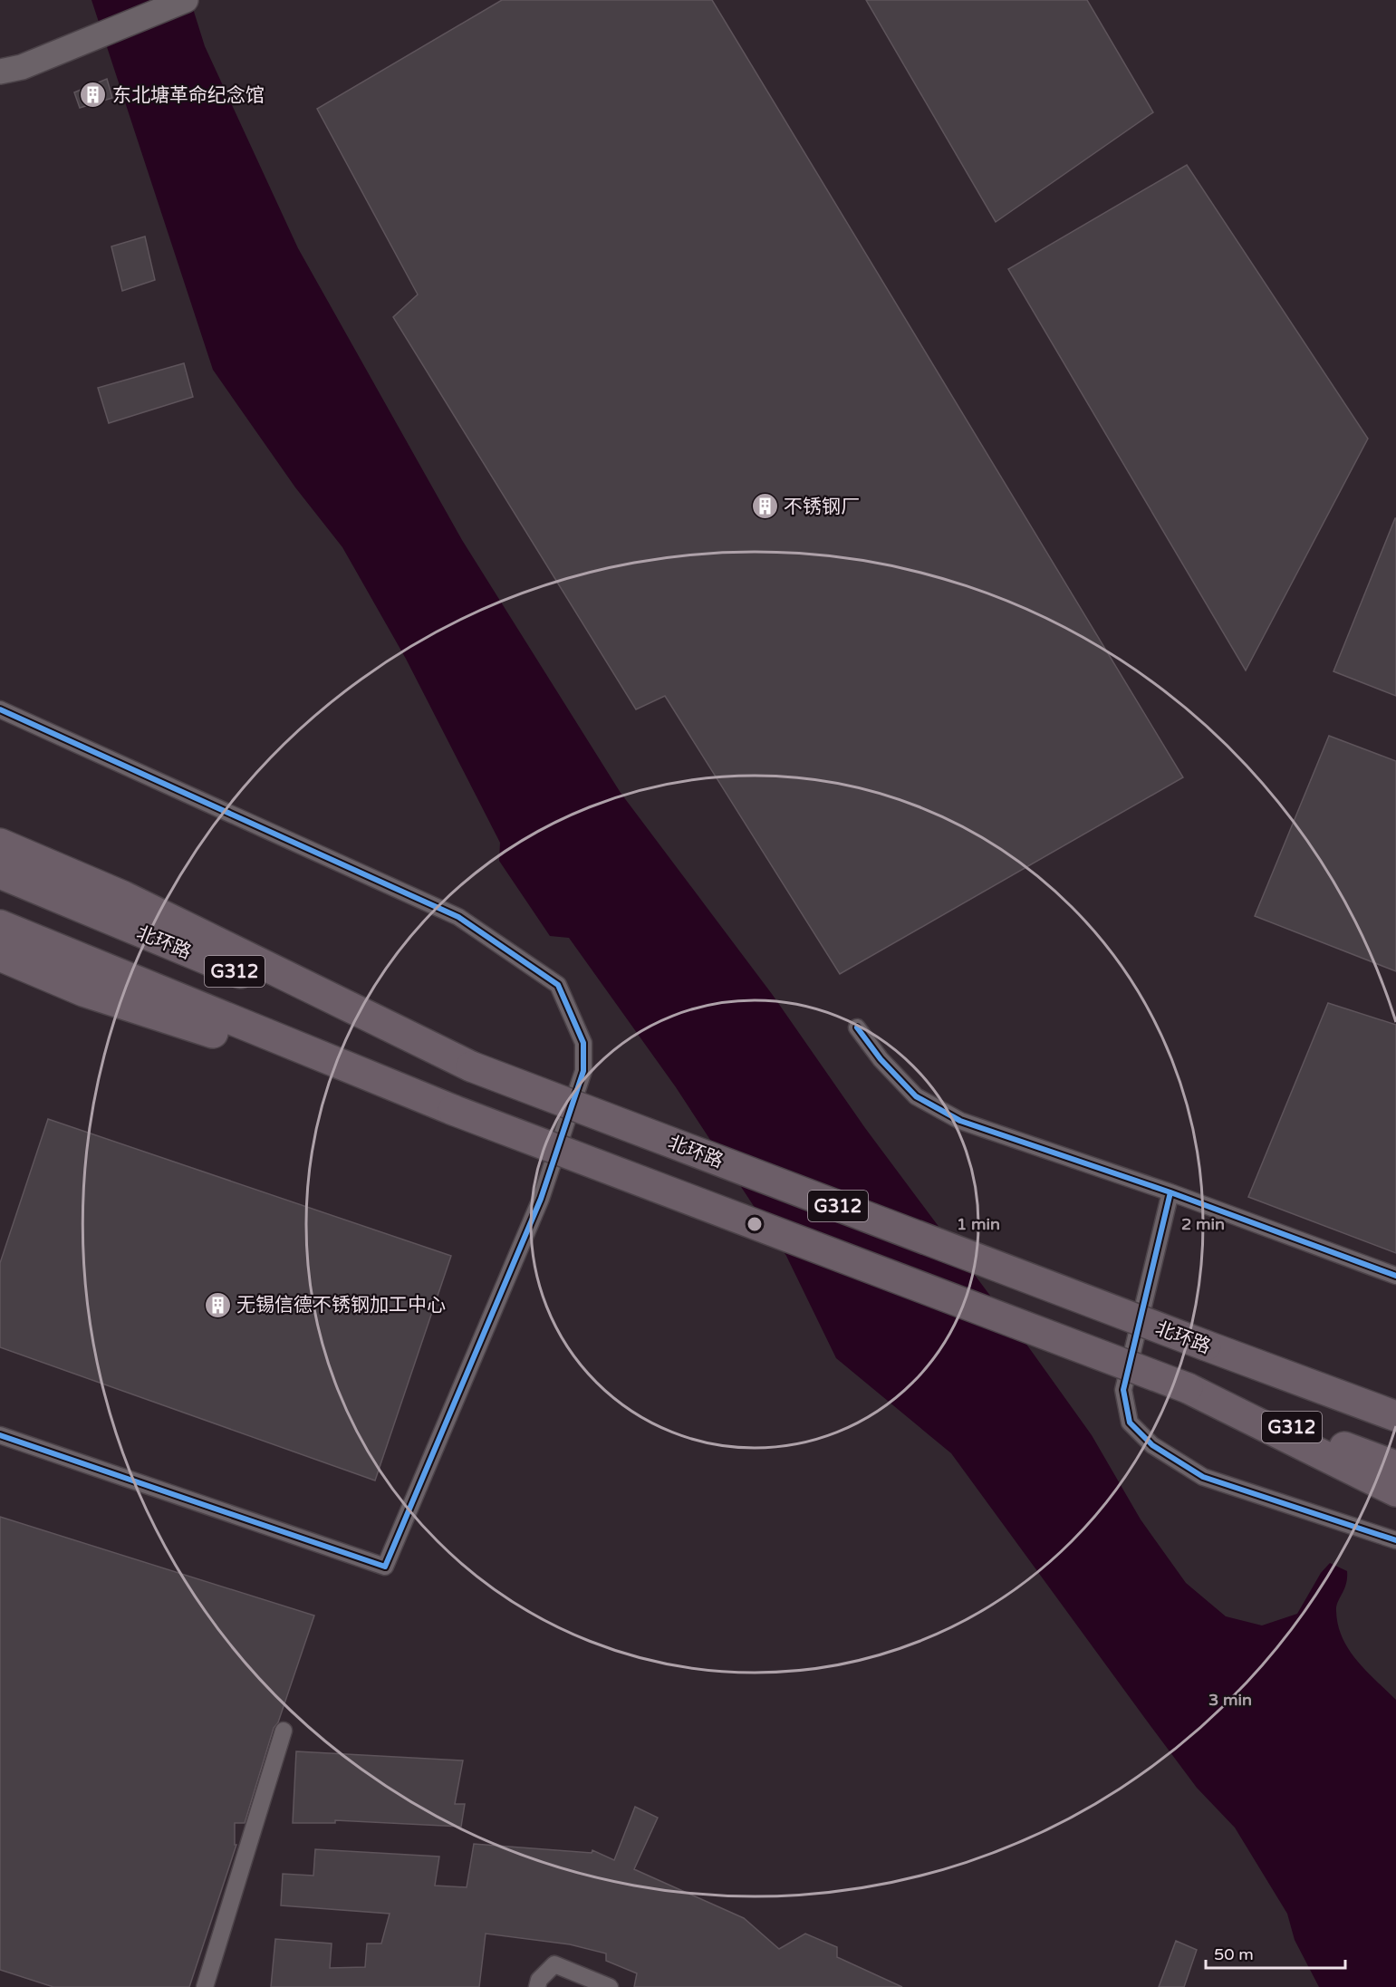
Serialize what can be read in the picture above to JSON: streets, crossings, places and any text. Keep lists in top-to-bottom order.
{
  "streets": {
    "highway": ["北环路", "G312"]
  },
  "places": {
    "building": ["东北塘革命纪念馆", "不锈钢厂", "无锡信德不锈钢加工中心"]
  },
  "scale_bar": "50 m",
  "rings": ["1 min", "2 min", "3 min"]
}
